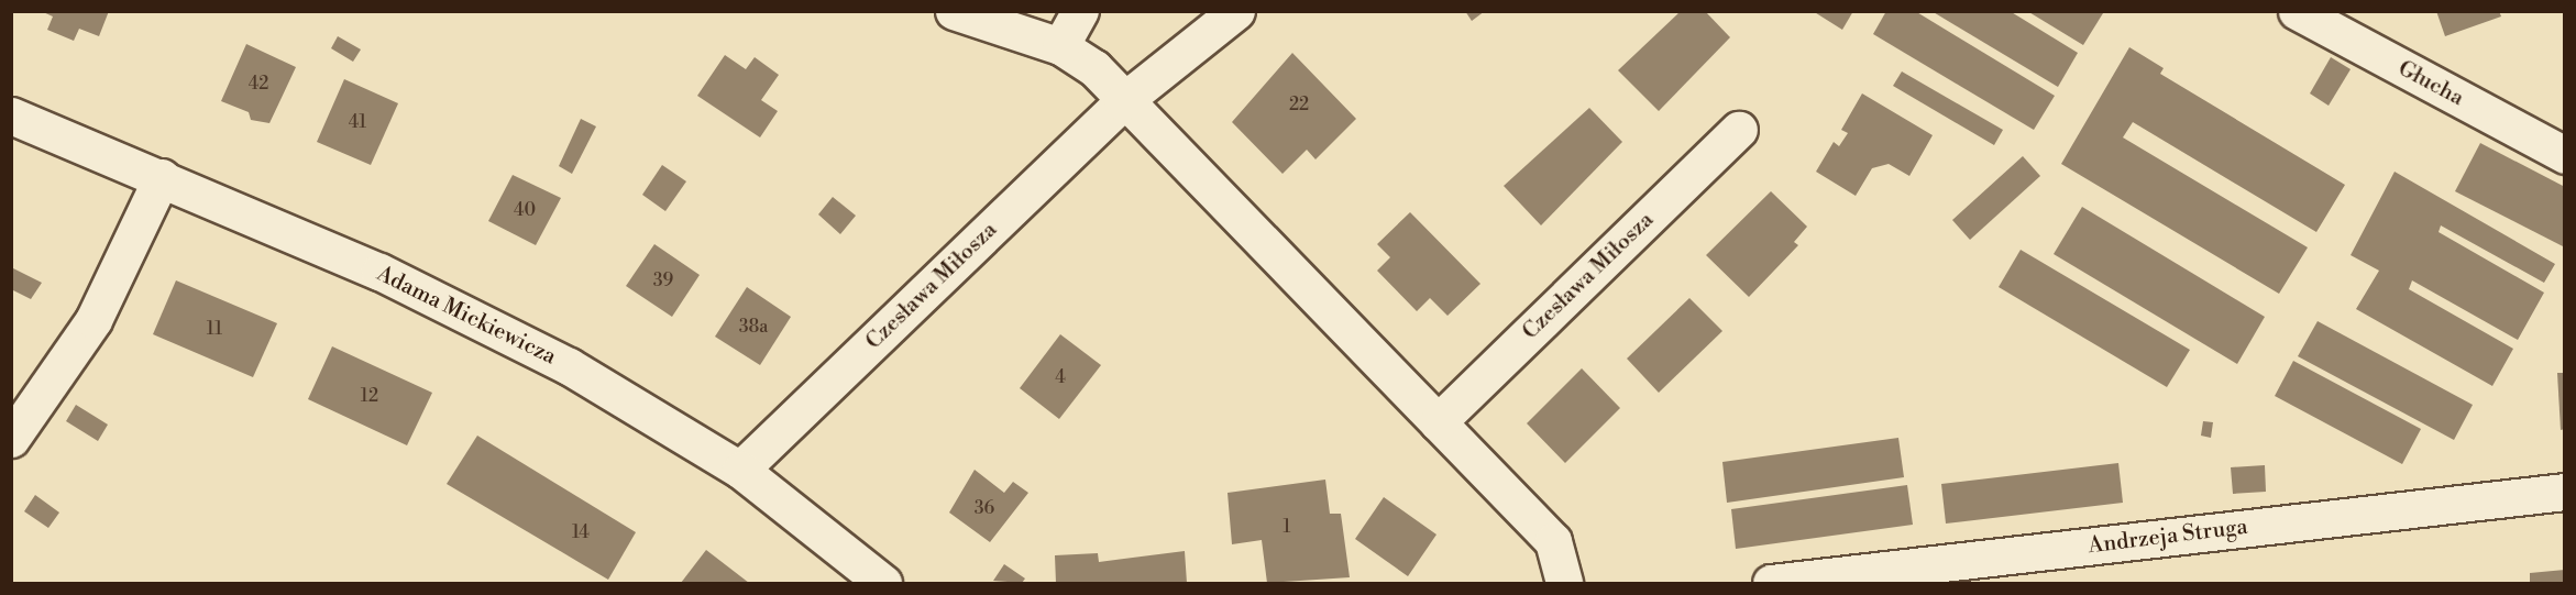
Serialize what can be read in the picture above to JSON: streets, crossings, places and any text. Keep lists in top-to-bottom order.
{
  "streets": {
    "street": [
      "Głucha",
      "Czesława Miłosza",
      "Adama Mickiewicza",
      "Andrzeja Struga"
    ]
  },
  "crossings": [
    ["Czesława Miłosza", "Adama Mickiewicza"]
  ],
  "house_numbers": [
    "42",
    "22",
    "41",
    "40",
    "39",
    "38a",
    "11",
    "4",
    "12",
    "36",
    "1",
    "14"
  ]
}
